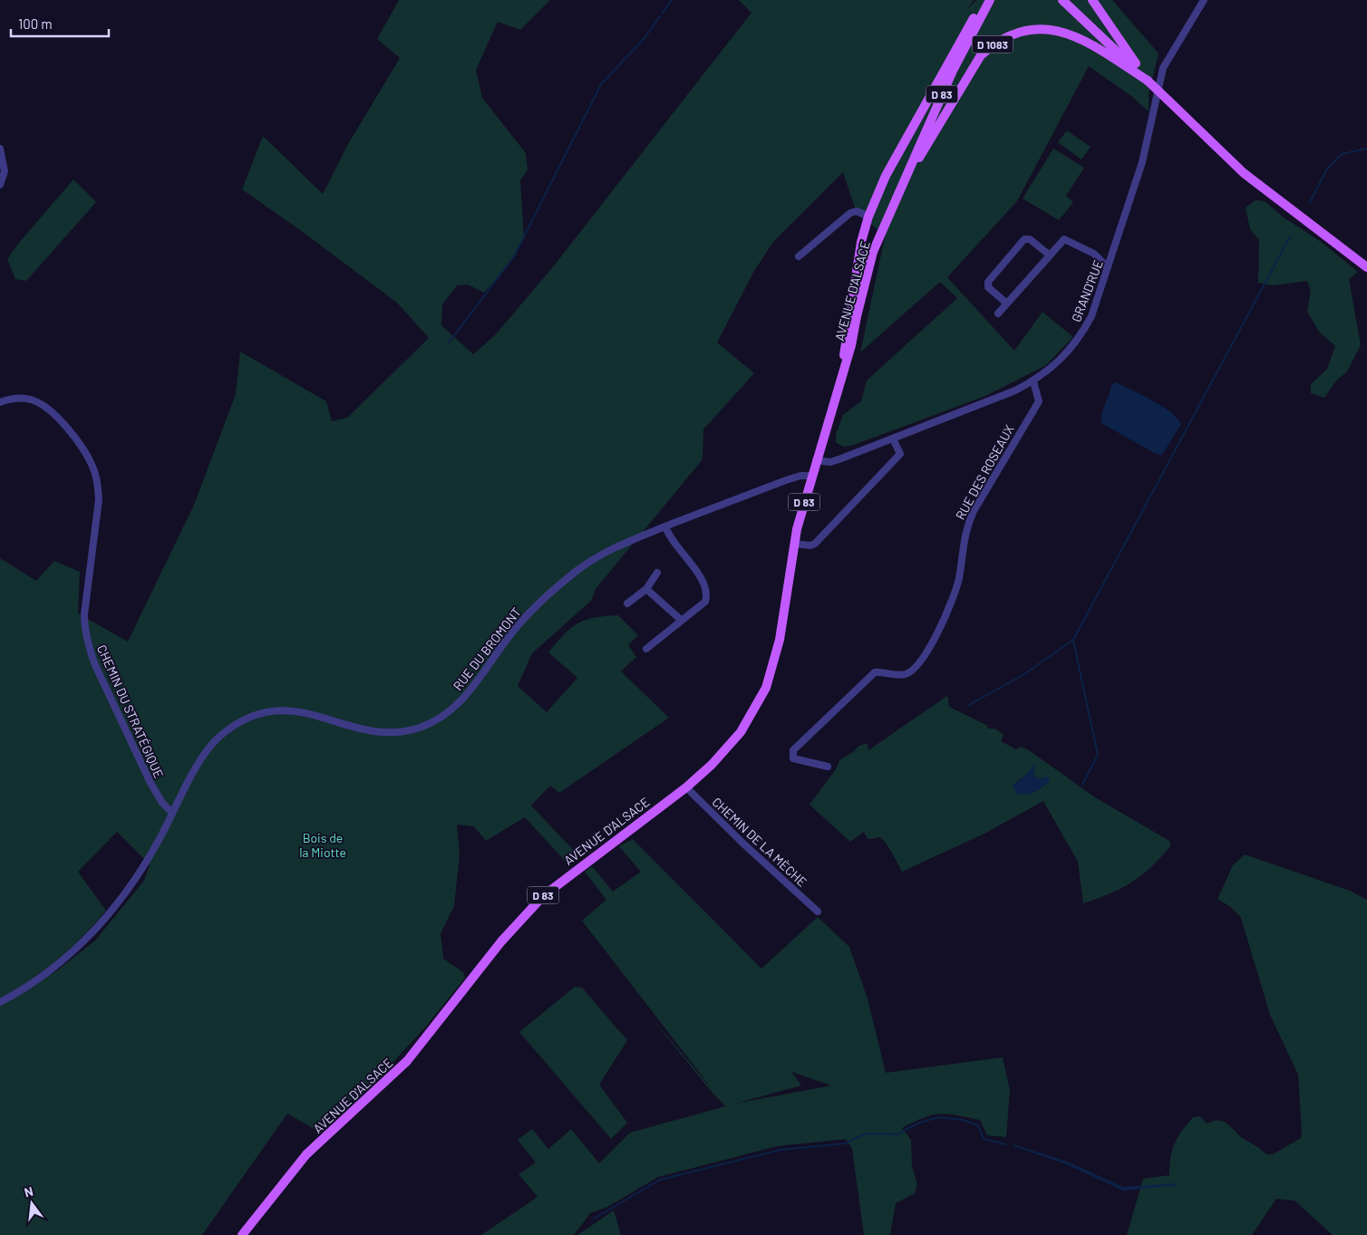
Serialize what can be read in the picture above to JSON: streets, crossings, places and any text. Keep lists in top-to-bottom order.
{
  "streets": {
    "main road": ["D 1083", "D 83", "AVENUE D'ALSACE"],
    "street": [
      "GRAND'RUE",
      "RUE DES ROSEAUX",
      "RUE DU BROMONT",
      "CHEMIN DU STRATÉGIQUE",
      "CHEMIN DE LA MÈCHE"
    ]
  },
  "crossings": [
    ["D 1083", "D 83"],
    ["D 1083", "AVENUE D'ALSACE"],
    ["D 83", "AVENUE D'ALSACE"],
    ["AVENUE D'ALSACE", "GRAND'RUE"],
    ["AVENUE D'ALSACE", "RUE DU BROMONT"],
    ["AVENUE D'ALSACE", "CHEMIN DE LA MÈCHE"],
    ["GRAND'RUE", "RUE DES ROSEAUX"],
    ["RUE DU BROMONT", "CHEMIN DU STRATÉGIQUE"]
  ],
  "parks": ["Bois de la Miotte"],
  "scale_bar": "100 m",
  "north": "top"
}
